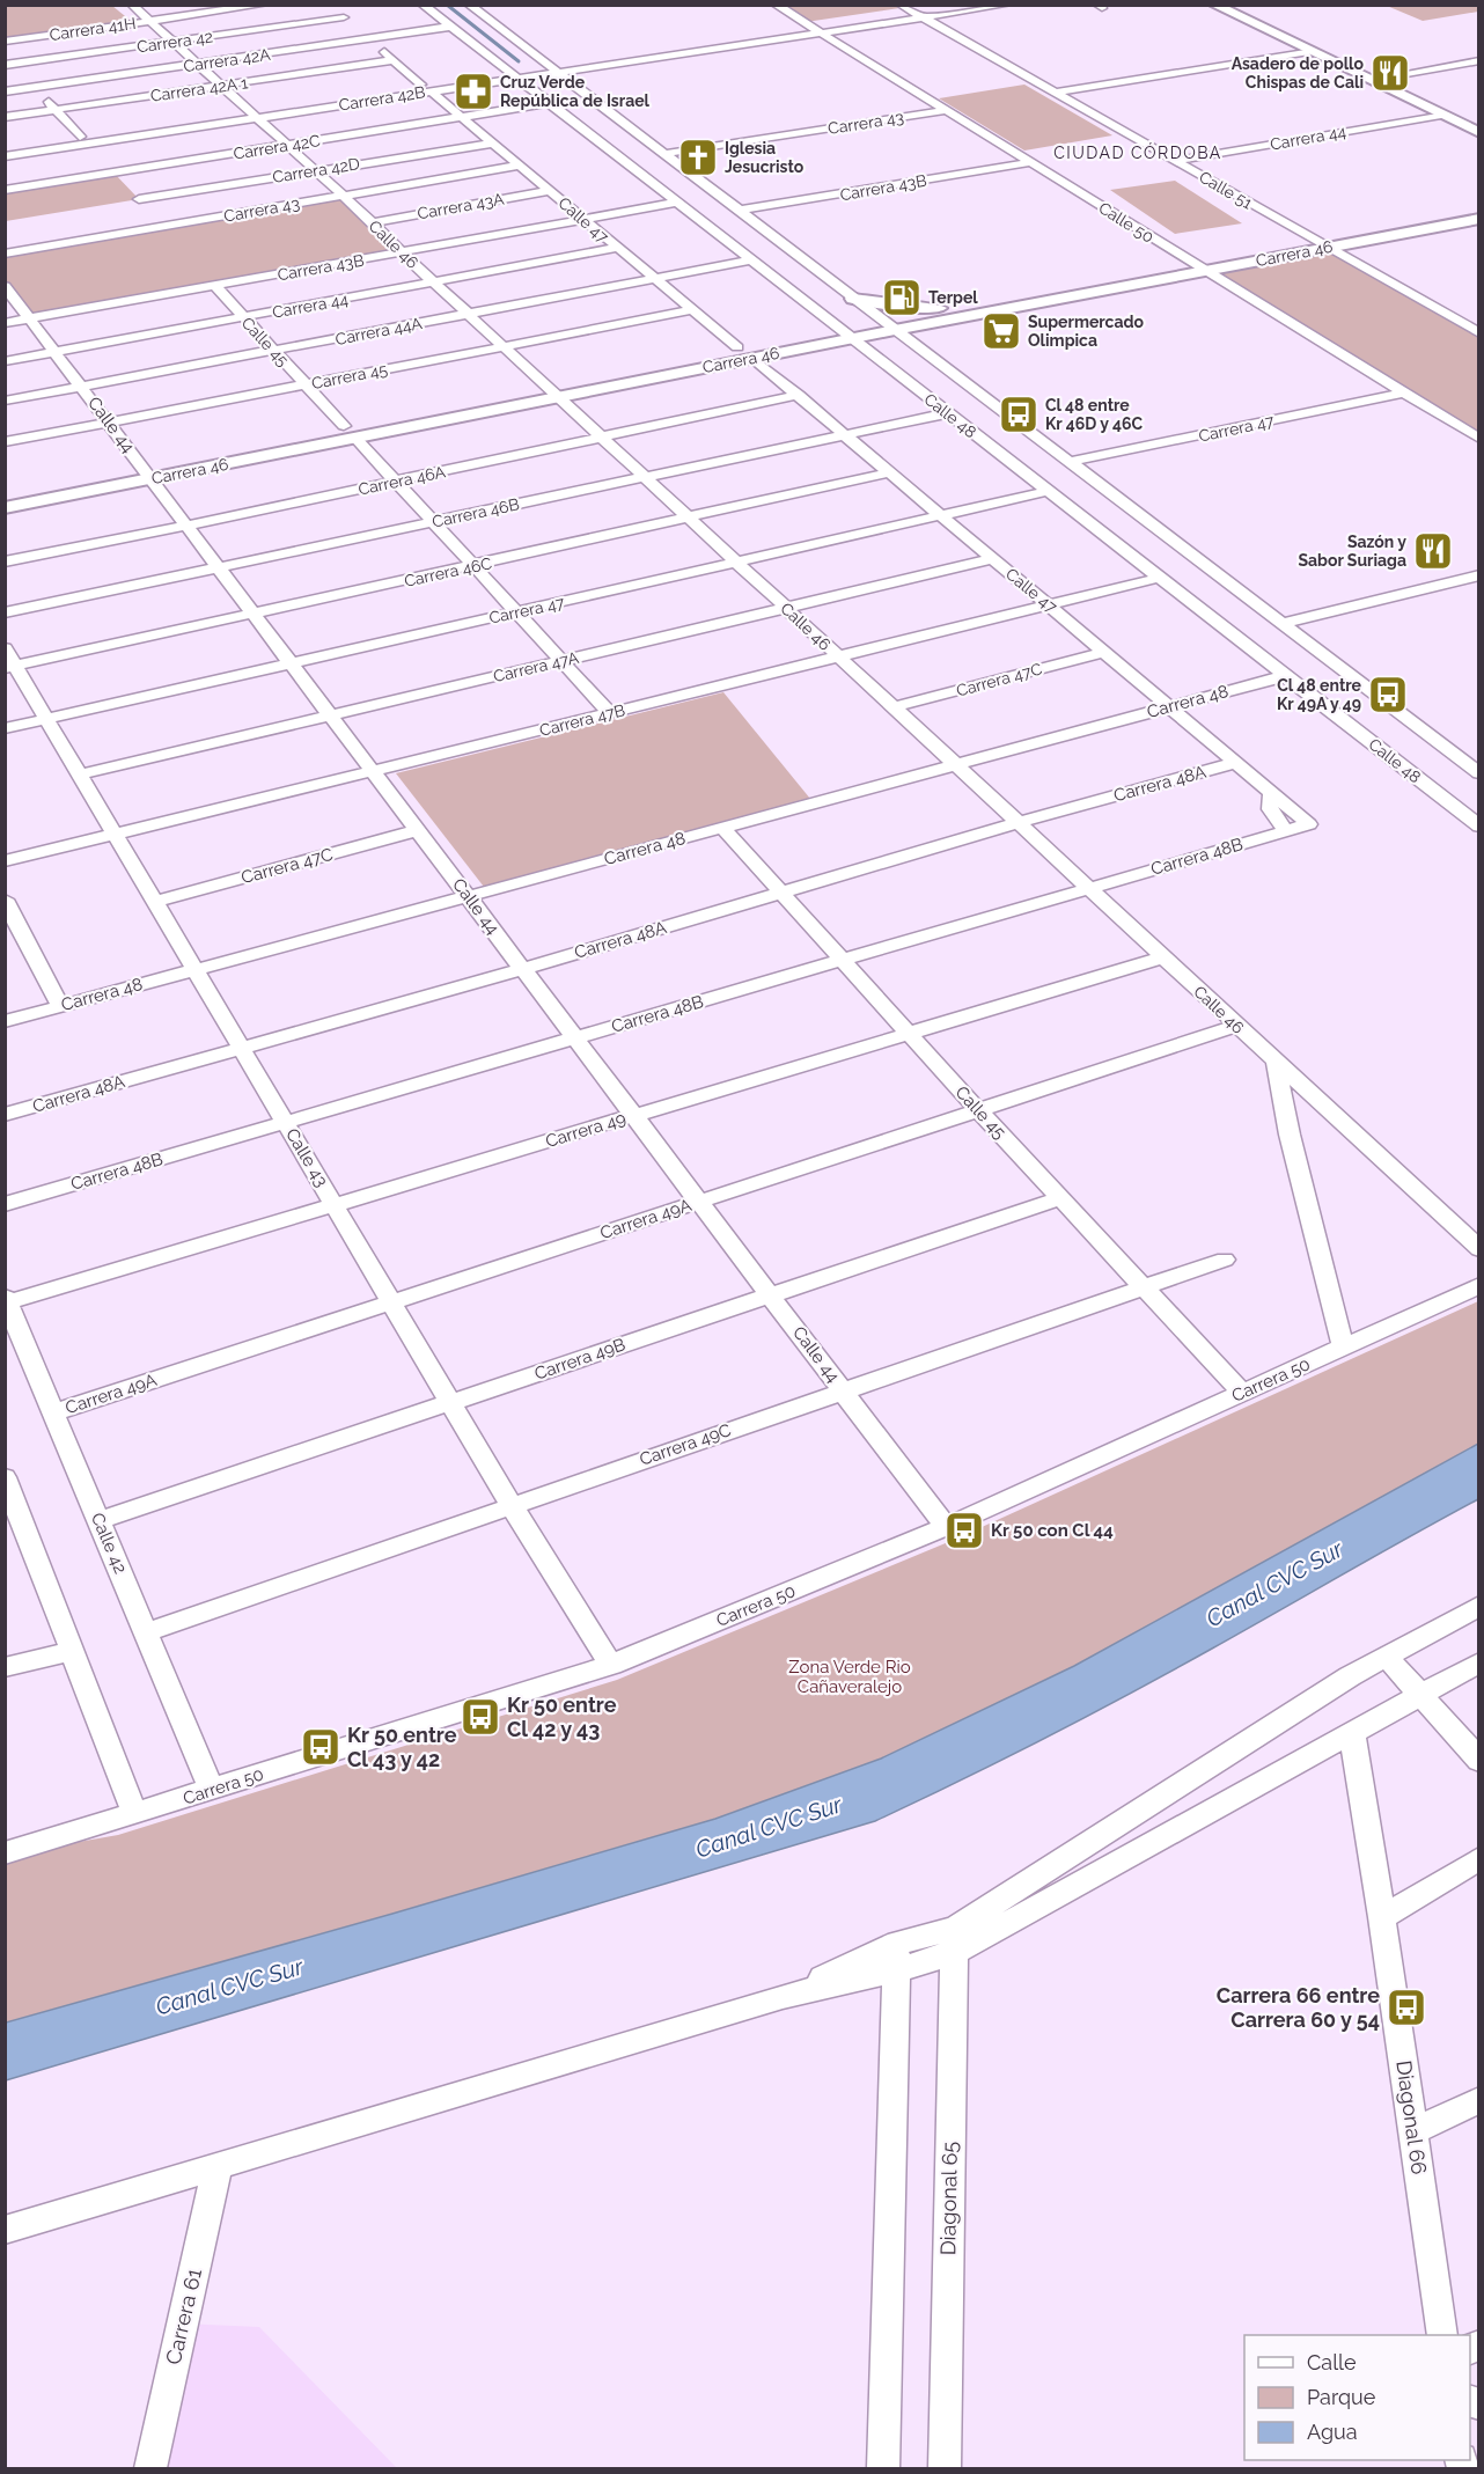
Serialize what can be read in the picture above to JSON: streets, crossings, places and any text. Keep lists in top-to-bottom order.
{
  "streets": {
    "main road": ["Carrera 46"],
    "street": [
      "Carrera 41H",
      "Carrera 42",
      "Carrera 42A",
      "Carrera 42A 1",
      "Carrera 42B",
      "Carrera 43",
      "Carrera 44",
      "Carrera 42C",
      "Carrera 42D",
      "Carrera 43B",
      "Calle 51",
      "Carrera 43A",
      "Calle 47",
      "Calle 50",
      "Calle 46",
      "Carrera 44A",
      "Calle 45",
      "Carrera 45",
      "Calle 48",
      "Calle 44",
      "Carrera 47",
      "Carrera 46A",
      "Carrera 46B",
      "Carrera 46C",
      "Carrera 47A",
      "Carrera 47C",
      "Carrera 48",
      "Carrera 47B",
      "Carrera 48A",
      "Carrera 48B",
      "Carrera 49",
      "Calle 43",
      "Carrera 49A",
      "Carrera 49B",
      "Carrera 50",
      "Carrera 49C",
      "Calle 42",
      "Diagonal 66",
      "Diagonal 65",
      "Carrera 61"
    ]
  },
  "crossings": [
    ["Carrera 41H", "Calle 46"],
    ["Carrera 42", "Carrera 42A"],
    ["Carrera 42", "Calle 47"],
    ["Carrera 42", "Calle 46"],
    ["Carrera 42A", "Calle 47"],
    ["Carrera 42A", "Calle 46"],
    ["Carrera 42A", "Calle 48"],
    ["Carrera 42A 1", "Calle 47"],
    ["Carrera 42A 1", "Calle 46"],
    ["Carrera 42B", "Calle 51"],
    ["Carrera 42B", "Calle 47"],
    ["Carrera 42B", "Calle 50"],
    ["Carrera 42B", "Calle 46"],
    ["Carrera 42B", "Calle 48"],
    ["Carrera 43", "Carrera 42C"],
    ["Carrera 43", "Carrera 42D"],
    ["Carrera 43", "Calle 47"],
    ["Carrera 43", "Calle 50"],
    ["Carrera 43", "Calle 46"],
    ["Carrera 43", "Calle 48"],
    ["Carrera 44", "Calle 51"],
    ["Carrera 44", "Calle 47"],
    ["Carrera 44", "Calle 46"],
    ["Carrera 44", "Calle 45"],
    ["Carrera 44", "Calle 44"],
    ["Carrera 42C", "Carrera 42D"],
    ["Carrera 42C", "Calle 47"],
    ["Carrera 42C", "Calle 46"],
    ["Carrera 42C", "Calle 48"],
    ["Carrera 42D", "Calle 47"],
    ["Carrera 42D", "Calle 46"],
    ["Carrera 43B", "Calle 47"],
    ["Carrera 43B", "Calle 50"],
    ["Carrera 43B", "Calle 46"],
    ["Carrera 43B", "Calle 45"],
    ["Carrera 43B", "Calle 48"],
    ["Carrera 43B", "Calle 44"],
    ["Calle 51", "Carrera 46"],
    ["Carrera 43A", "Calle 47"],
    ["Carrera 43A", "Calle 46"],
    ["Calle 47", "Carrera 46"],
    ["Calle 47", "Carrera 44A"],
    ["Calle 47", "Carrera 45"],
    ["Calle 47", "Carrera 47"],
    ["Calle 47", "Carrera 46A"],
    ["Calle 47", "Carrera 46B"],
    ["Calle 47", "Carrera 46C"],
    ["Calle 47", "Carrera 47A"],
    ["Calle 47", "Carrera 47C"],
    ["Calle 47", "Carrera 48"],
    ["Calle 47", "Carrera 47B"],
    ["Calle 47", "Carrera 48A"],
    ["Calle 47", "Carrera 48B"],
    ["Calle 50", "Carrera 46"],
    ["Calle 50", "Carrera 47"],
    ["Calle 46", "Carrera 46"],
    ["Calle 46", "Carrera 44A"],
    ["Calle 46", "Carrera 45"],
    ["Calle 46", "Carrera 47"],
    ["Calle 46", "Carrera 46A"],
    ["Calle 46", "Carrera 46B"],
    ["Calle 46", "Carrera 46C"],
    ["Calle 46", "Carrera 47A"],
    ["Calle 46", "Carrera 47C"],
    ["Calle 46", "Carrera 48"],
    ["Calle 46", "Carrera 47B"],
    ["Calle 46", "Carrera 48A"],
    ["Calle 46", "Carrera 48B"],
    ["Calle 46", "Carrera 49"],
    ["Calle 46", "Carrera 49A"],
    ["Carrera 46", "Calle 45"],
    ["Carrera 46", "Calle 48"],
    ["Carrera 46", "Calle 44"],
    ["Carrera 44A", "Calle 45"],
    ["Carrera 44A", "Calle 48"],
    ["Carrera 44A", "Calle 44"],
    ["Calle 45", "Carrera 45"],
    ["Calle 45", "Carrera 47"],
    ["Calle 45", "Carrera 46A"],
    ["Calle 45", "Carrera 46B"],
    ["Calle 45", "Carrera 46C"],
    ["Calle 45", "Carrera 47A"],
    ["Calle 45", "Carrera 48"],
    ["Calle 45", "Carrera 47B"],
    ["Calle 45", "Carrera 48A"],
    ["Calle 45", "Carrera 48B"],
    ["Calle 45", "Carrera 49"],
    ["Calle 45", "Carrera 49A"],
    ["Calle 45", "Carrera 49B"],
    ["Calle 45", "Carrera 50"],
    ["Calle 45", "Carrera 49C"],
    ["Carrera 45", "Calle 44"],
    ["Calle 48", "Carrera 47"],
    ["Calle 48", "Carrera 46B"],
    ["Calle 48", "Carrera 48"],
    ["Calle 48", "Carrera 47B"],
    ["Calle 44", "Carrera 47"],
    ["Calle 44", "Carrera 46A"],
    ["Calle 44", "Carrera 46B"],
    ["Calle 44", "Carrera 46C"],
    ["Calle 44", "Carrera 47A"],
    ["Calle 44", "Carrera 47C"],
    ["Calle 44", "Carrera 48"],
    ["Calle 44", "Carrera 47B"],
    ["Calle 44", "Carrera 48A"],
    ["Calle 44", "Carrera 48B"],
    ["Calle 44", "Carrera 49"],
    ["Calle 44", "Carrera 49A"],
    ["Calle 44", "Carrera 49B"],
    ["Calle 44", "Carrera 50"],
    ["Calle 44", "Carrera 49C"],
    ["Carrera 47", "Calle 43"],
    ["Carrera 46C", "Calle 43"],
    ["Carrera 47A", "Calle 43"],
    ["Carrera 47C", "Calle 43"],
    ["Carrera 48", "Calle 43"],
    ["Carrera 47B", "Calle 43"],
    ["Carrera 48A", "Calle 43"],
    ["Carrera 48B", "Calle 43"],
    ["Carrera 49", "Calle 43"],
    ["Carrera 49", "Calle 42"],
    ["Calle 43", "Carrera 49A"],
    ["Calle 43", "Carrera 49B"],
    ["Calle 43", "Carrera 50"],
    ["Calle 43", "Carrera 49C"],
    ["Carrera 49A", "Calle 42"],
    ["Carrera 49B", "Calle 42"],
    ["Carrera 50", "Calle 42"],
    ["Carrera 49C", "Calle 42"]
  ],
  "districts": ["CIUDAD CÓRDOBA"],
  "water": ["Canal CVC Sur"],
  "parks": ["Zona Verde Rio Cañaveralejo"],
  "places": {
    "restaurant": ["Asadero de pollo Chispas de Cali", "Sazón y Sabor Suriaga"],
    "pharmacy": ["Cruz Verde República de Israel"],
    "church": ["Iglesia Jesucristo"],
    "fuel station": ["Terpel"],
    "supermarket": ["Supermercado Olimpica"],
    "bus stop": [
      "Cl 48 entre Kr 46D y 46C",
      "Cl 48 entre Kr 49A y 49",
      "Kr 50 con Cl 44",
      "Kr 50 entre Cl 42 y 43",
      "Kr 50 entre Cl 43 y 42",
      "Carrera 66 entre Carrera 60 y 54"
    ]
  },
  "legend": ["Calle", "Parque", "Agua"]
}
